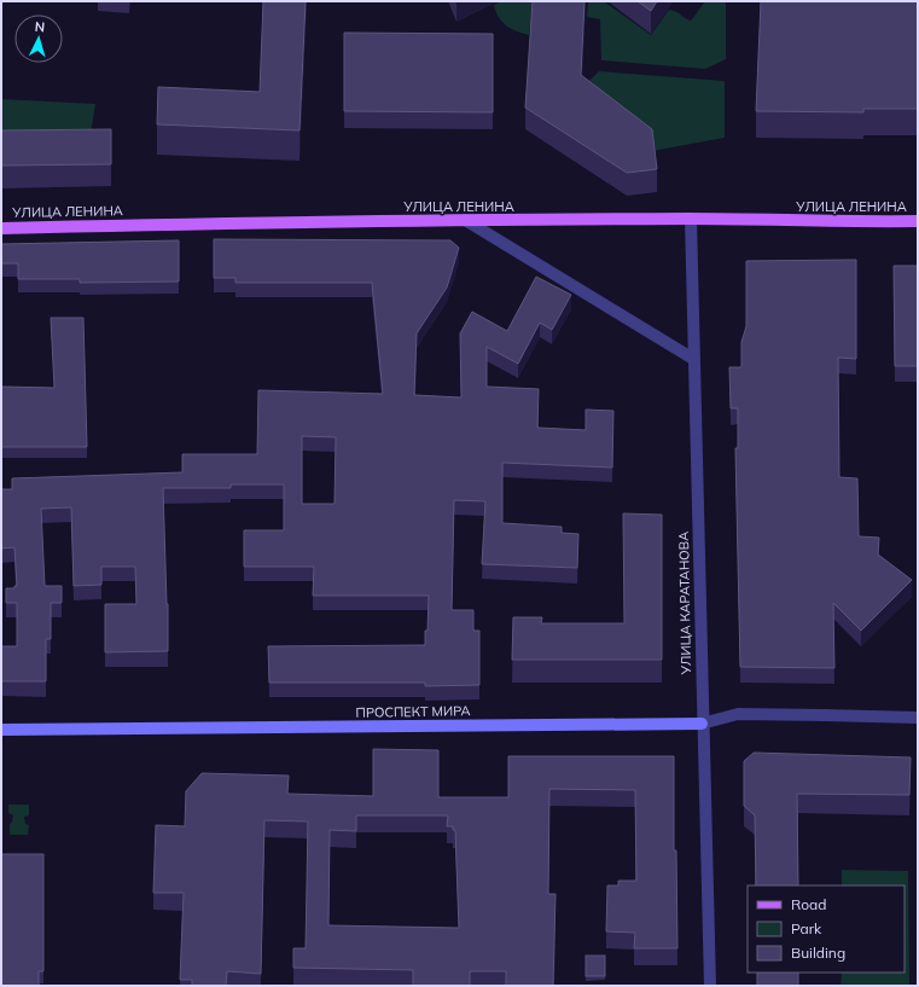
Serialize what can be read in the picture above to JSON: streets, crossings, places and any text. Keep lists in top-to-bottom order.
{
  "streets": {
    "main road": ["УЛИЦА ЛЕНИНА", "ПРОСПЕКТ МИРА"],
    "street": ["УЛИЦА КАРАТАНОВА"]
  },
  "crossings": [
    ["УЛИЦА ЛЕНИНА", "УЛИЦА КАРАТАНОВА"],
    ["УЛИЦА КАРАТАНОВА", "ПРОСПЕКТ МИРА"]
  ],
  "legend": ["Road", "Park", "Building"],
  "north": "top"
}
